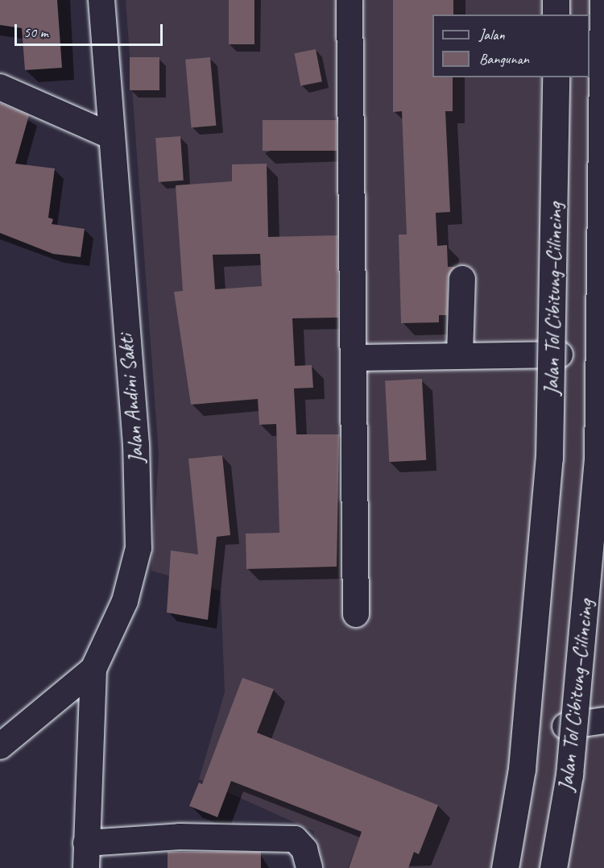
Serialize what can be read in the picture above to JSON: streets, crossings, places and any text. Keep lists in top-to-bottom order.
{
  "streets": {
    "highway": ["Jalan Tol Cibitung–Cilincing"],
    "street": ["Jalan Andini Sakti"]
  },
  "legend": ["Jalan", "Bangunan"],
  "scale_bar": "50 m"
}
